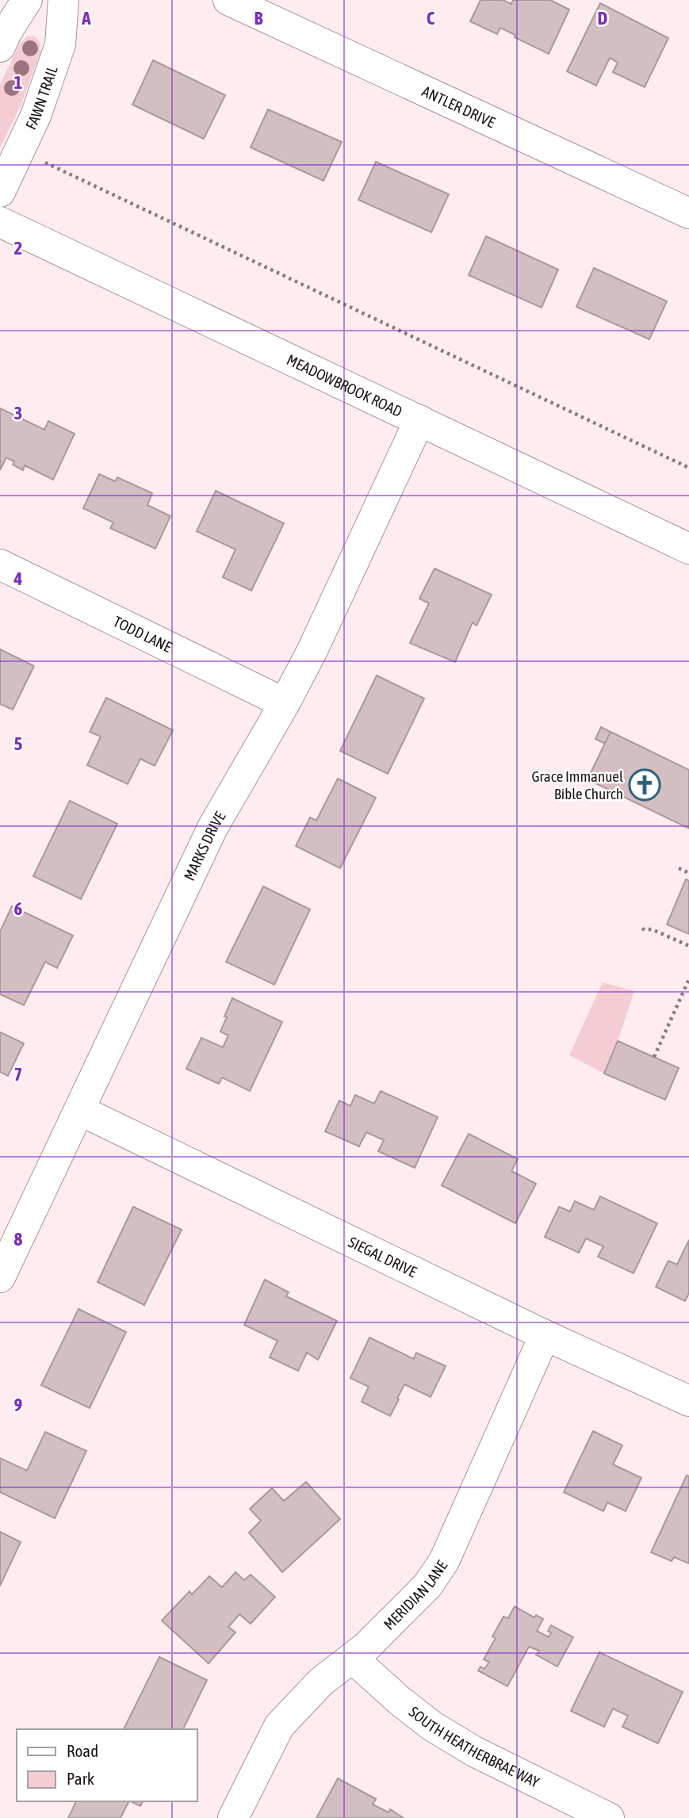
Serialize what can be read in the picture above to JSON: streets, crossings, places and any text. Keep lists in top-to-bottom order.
{
  "streets": {
    "street": [
      "FAWN TRAIL",
      "ANTLER DRIVE",
      "MEADOWBROOK ROAD",
      "TODD LANE",
      "MARKS DRIVE",
      "SIEGAL DRIVE",
      "MERIDIAN LANE",
      "SOUTH HEATHERBRAE WAY"
    ]
  },
  "crossings": [
    ["MEADOWBROOK ROAD", "MARKS DRIVE"],
    ["TODD LANE", "MARKS DRIVE"],
    ["MARKS DRIVE", "SIEGAL DRIVE"],
    ["SIEGAL DRIVE", "MERIDIAN LANE"],
    ["MERIDIAN LANE", "SOUTH HEATHERBRAE WAY"]
  ],
  "places": {
    "church": ["Grace Immanuel Bible Church"]
  },
  "legend": ["Road", "Park"],
  "grid": {
    "columns": [
      "A",
      "B",
      "C",
      "D"
    ],
    "rows": [
      "1",
      "2",
      "3",
      "4",
      "5",
      "6",
      "7",
      "8",
      "9"
    ]
  }
}
